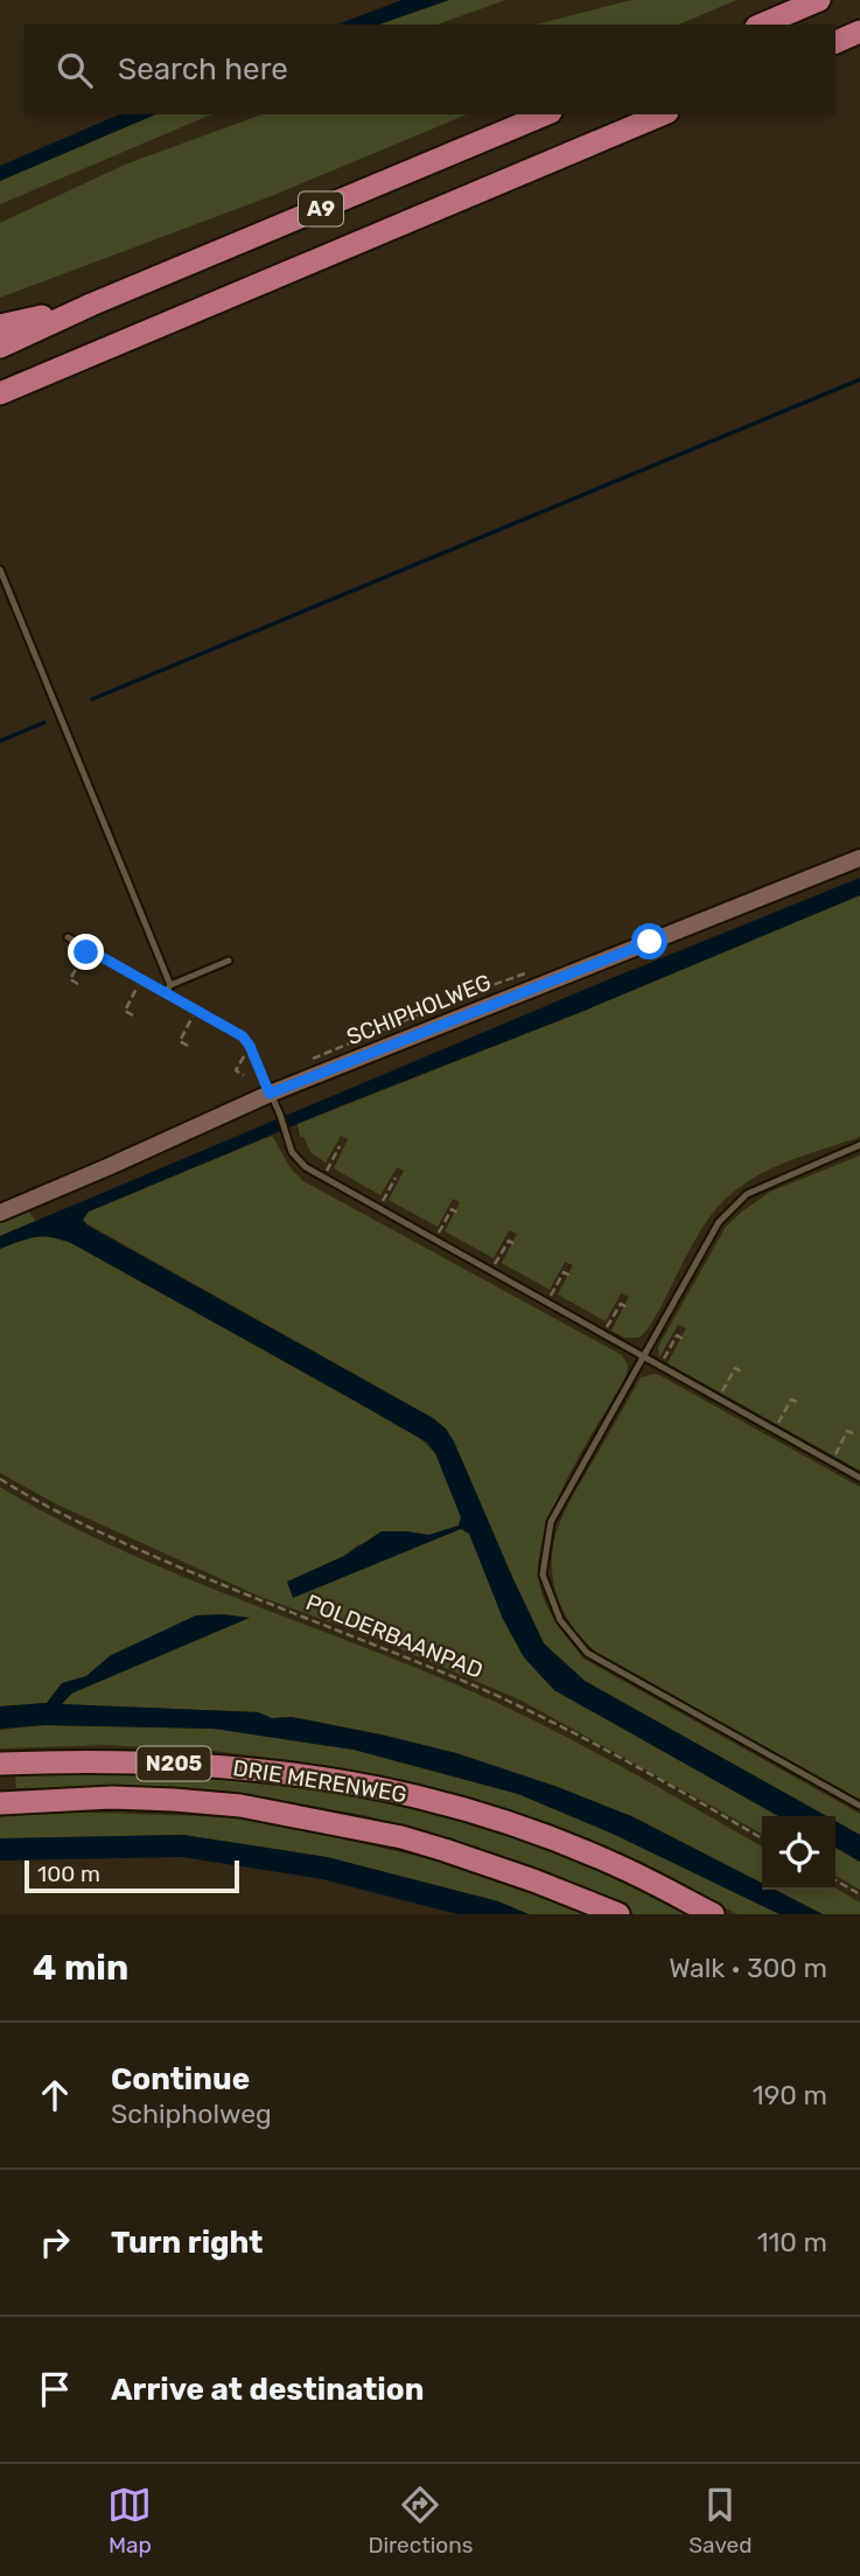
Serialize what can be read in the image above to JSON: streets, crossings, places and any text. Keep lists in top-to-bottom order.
{
  "streets": {
    "highway": ["A9", "N205", "DRIE MERENWEG"],
    "main road": ["SCHIPHOLWEG"],
    "path": ["POLDERBAANPAD"]
  },
  "scale_bar": "100 m",
  "page": {
    "search": "Search here",
    "scale": "100 m",
    "heading": ["4 min", "Walk · 300 m"],
    "list": [
      ["Continue", "Schipholweg", "190 m"],
      ["Turn right", "110 m"],
      "Arrive at destination"
    ],
    "nav": ["Map", "Directions", "Saved"]
  }
}
